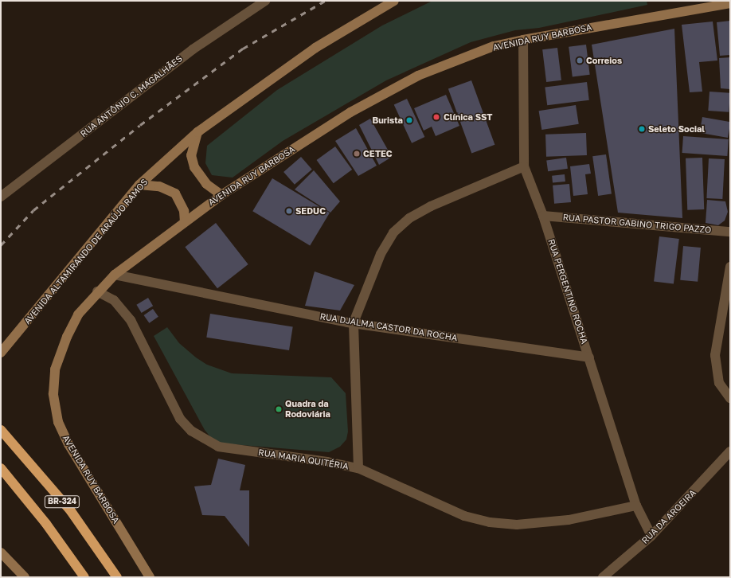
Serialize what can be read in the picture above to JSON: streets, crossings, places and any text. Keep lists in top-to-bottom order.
{
  "streets": {
    "highway": ["BR-324"],
    "main road": ["AVENIDA RUY BARBOSA", "AVENIDA ALTAMIRANDO DE ARAÚJO RAMOS"],
    "street": [
      "RUA ANTÔNIO C. MAGALHÃES",
      "RUA PASTOR GABINO TRIGO PAZZO",
      "RUA PERGENTINO ROCHA",
      "RUA DJALMA CASTOR DA ROCHA",
      "RUA MARIA QUITÉRIA",
      "RUA DA AROEIRA"
    ]
  },
  "crossings": [
    ["AVENIDA RUY BARBOSA", "RUA PERGENTINO ROCHA"],
    ["AVENIDA RUY BARBOSA", "RUA DJALMA CASTOR DA ROCHA"],
    ["AVENIDA RUY BARBOSA", "RUA MARIA QUITÉRIA"],
    ["RUA PASTOR GABINO TRIGO PAZZO", "RUA PERGENTINO ROCHA"],
    ["RUA PERGENTINO ROCHA", "RUA DJALMA CASTOR DA ROCHA"],
    ["RUA PERGENTINO ROCHA", "RUA MARIA QUITÉRIA"],
    ["RUA PERGENTINO ROCHA", "RUA DA AROEIRA"]
  ],
  "places": [
    "Correios",
    "Clínica SST",
    "Burista",
    "Seleto Social",
    "CETEC",
    "SEDUC",
    "Quadra da Rodoviária"
  ]
}
